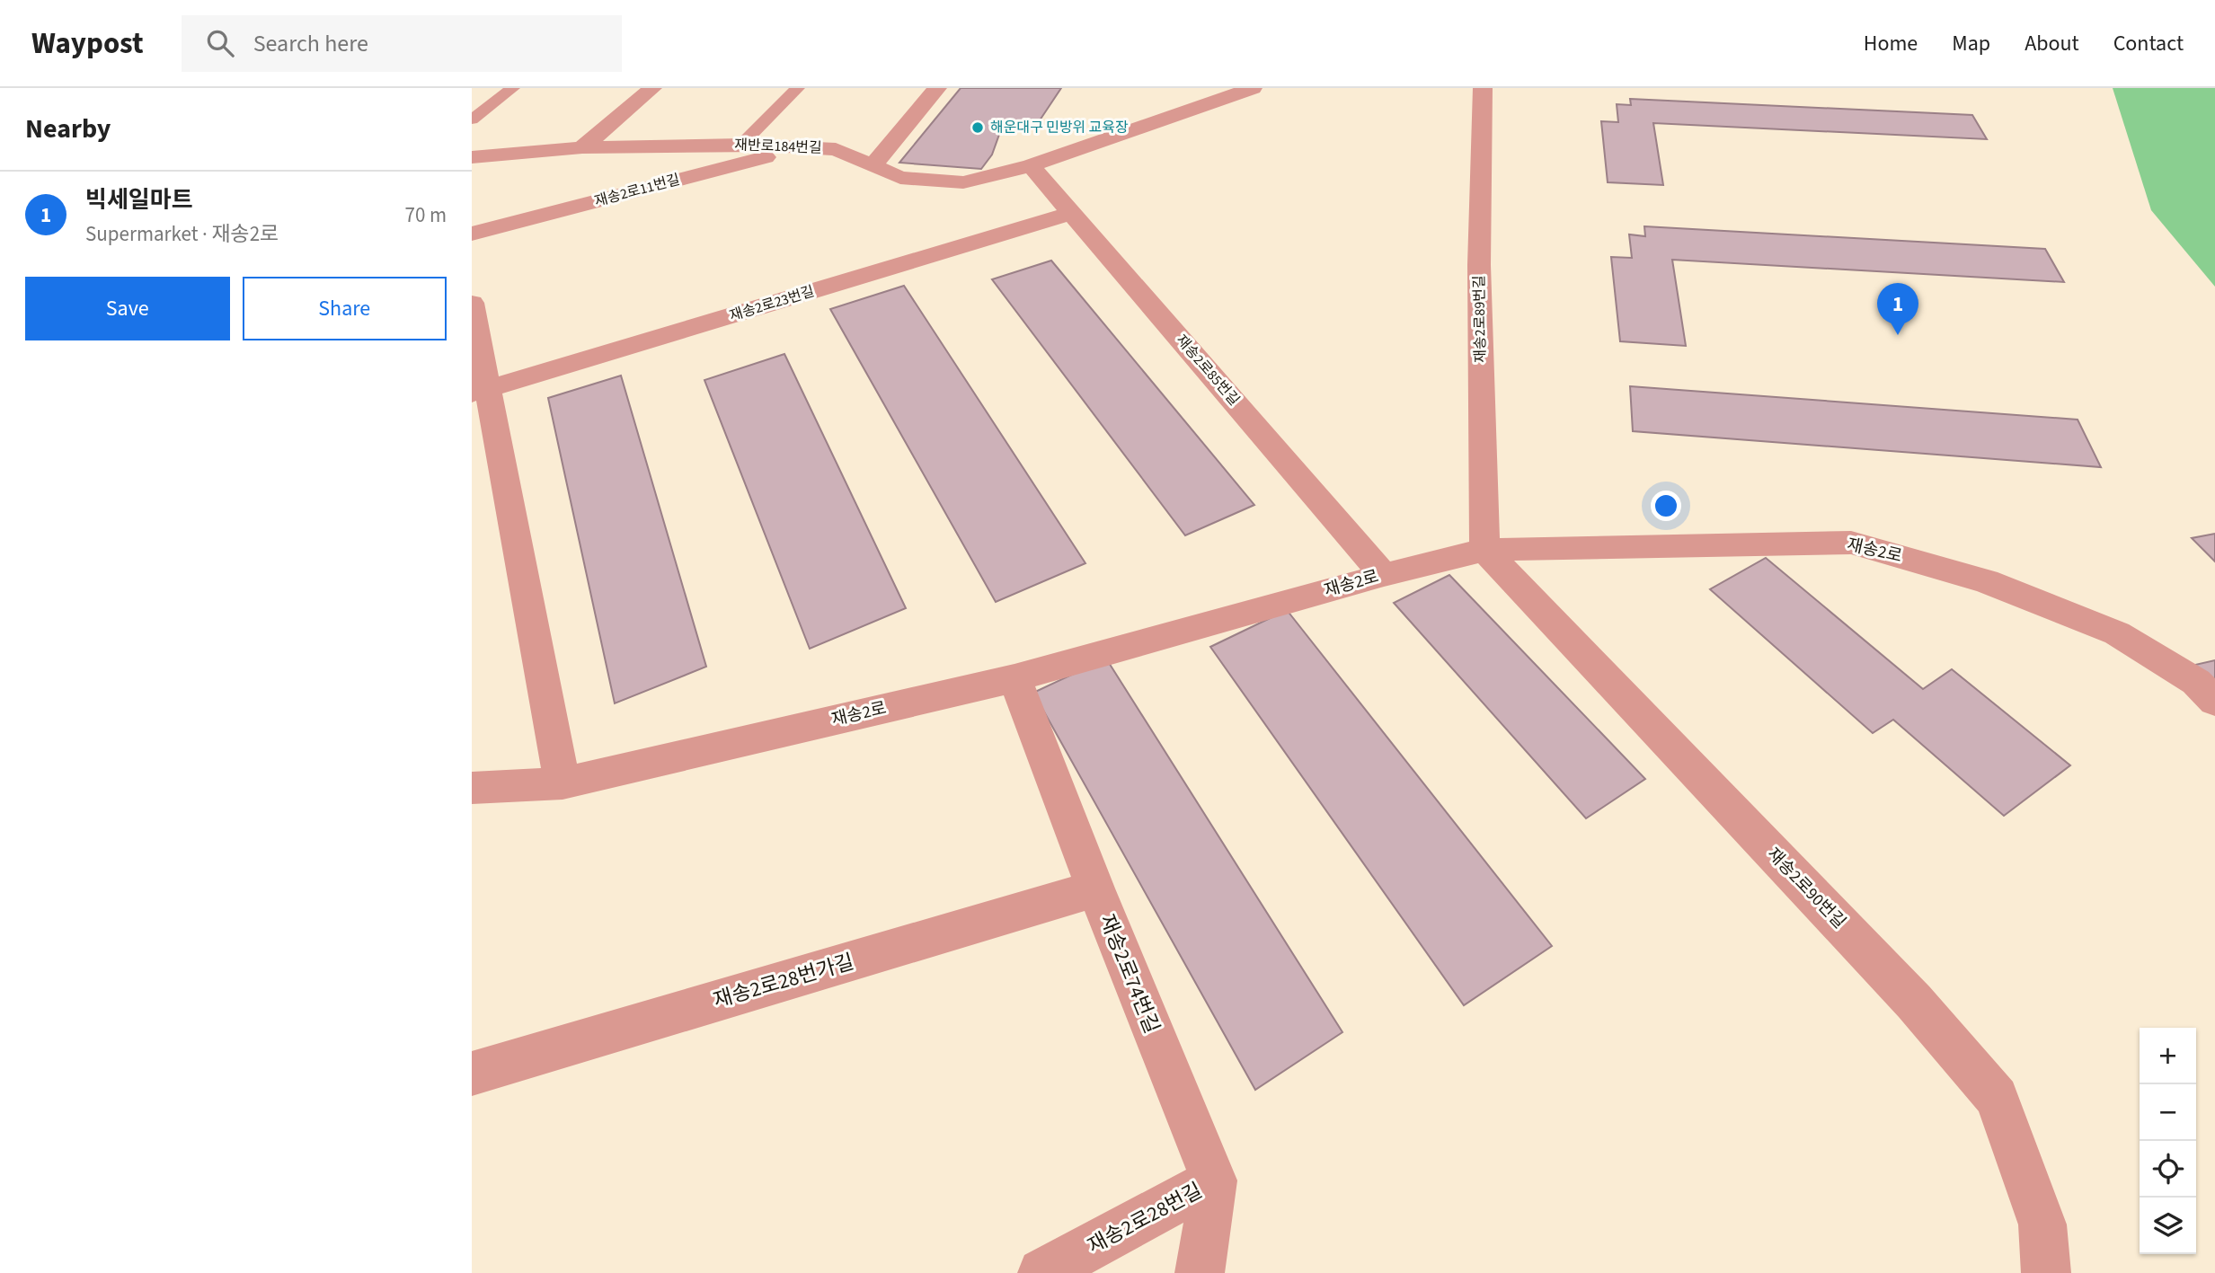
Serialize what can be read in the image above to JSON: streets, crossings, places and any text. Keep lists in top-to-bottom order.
{
  "streets": {
    "street": [
      "재반로184번길",
      "재송2로11번길",
      "재송2로23번길",
      "재송2로89번길",
      "재송2로85번길",
      "재송2로",
      "재송2로90번길",
      "재송2로74번길",
      "재송2로28번가길",
      "재송2로28번길"
    ]
  },
  "crossings": [
    ["재반로184번길", "재송2로11번길"],
    ["재반로184번길", "재송2로85번길"],
    ["재송2로23번길", "재송2로85번길"],
    ["재송2로89번길", "재송2로"],
    ["재송2로89번길", "재송2로90번길"],
    ["재송2로85번길", "재송2로"],
    ["재송2로", "재송2로90번길"],
    ["재송2로", "재송2로74번길"],
    ["재송2로74번길", "재송2로28번가길"],
    ["재송2로74번길", "재송2로28번길"]
  ],
  "places": ["해운대구 민방위 교육장"],
  "page": {
    "header": "Waypost",
    "search": "Search here",
    "nav": [
      "Home",
      "Map",
      "About",
      "Contact"
    ],
    "heading": "Nearby",
    "list": [
      {
        "mark": "1",
        "name": "빅세일마트",
        "note": "Supermarket · 재송2로",
        "value": "70 m"
      }
    ],
    "buttons": ["Save", "Share"],
    "pins": "1",
    "map_buttons": ["+", "−"]
  }
}
